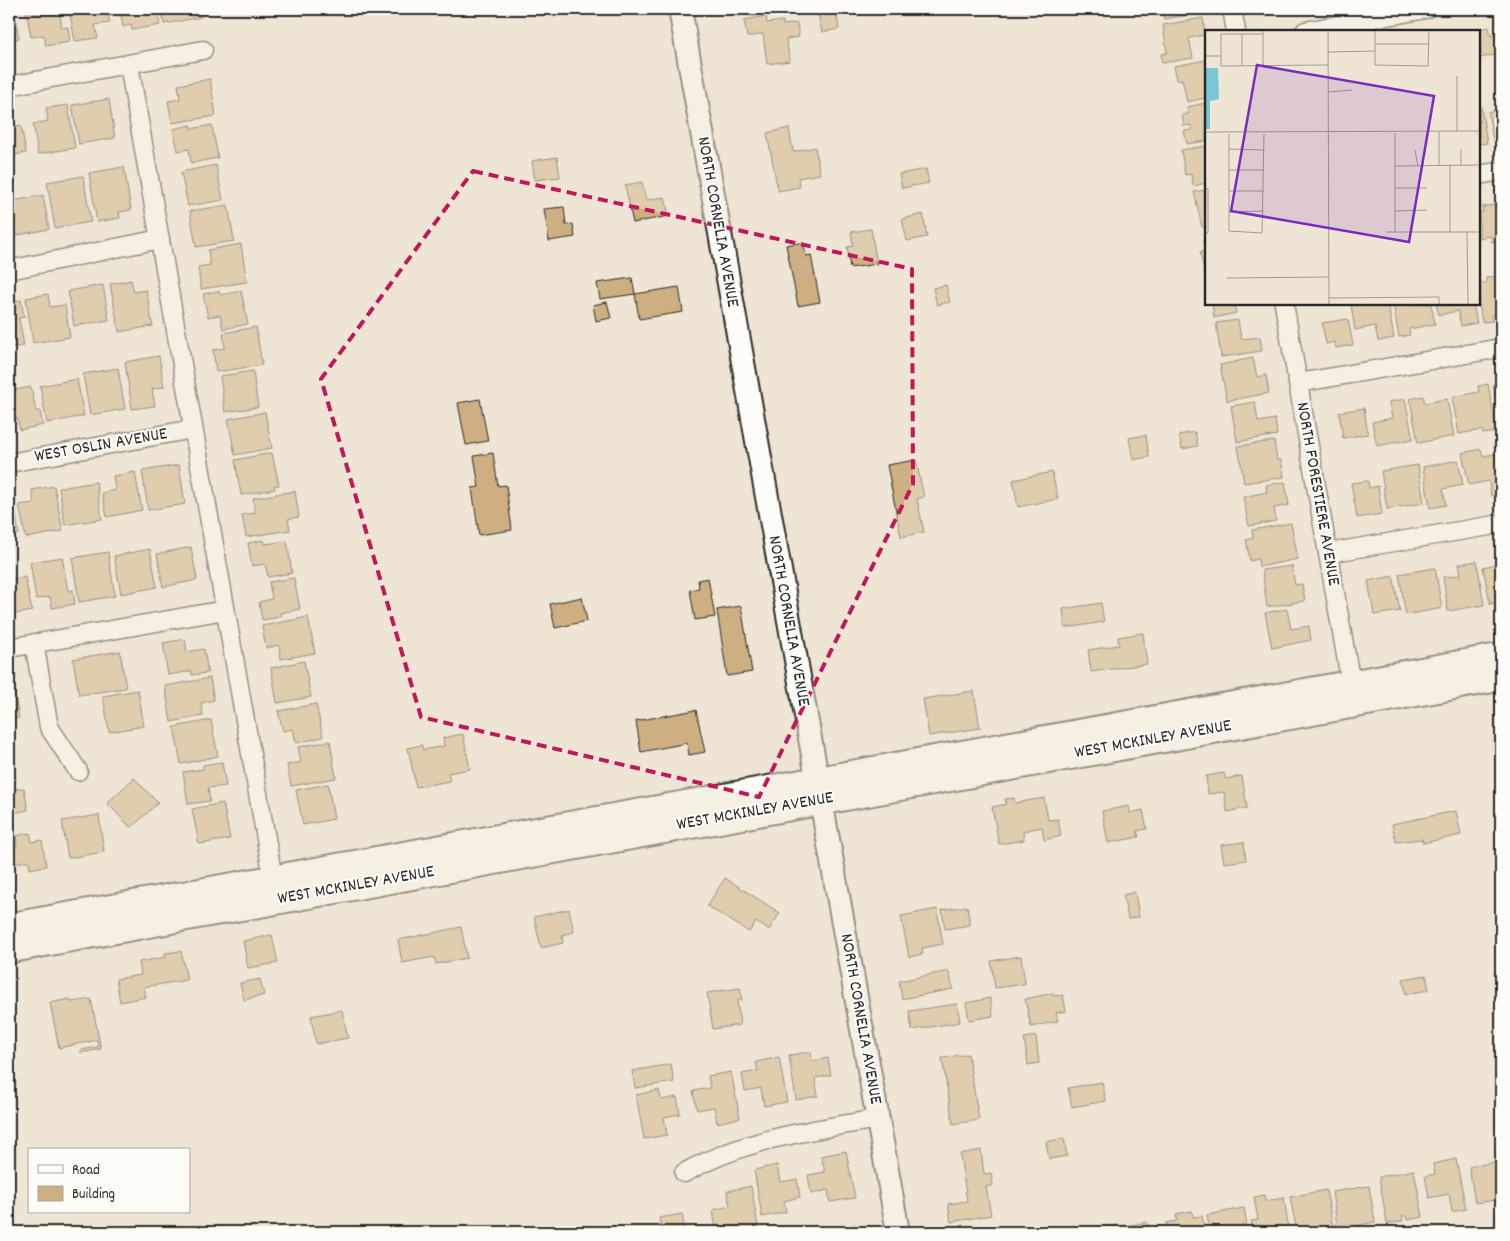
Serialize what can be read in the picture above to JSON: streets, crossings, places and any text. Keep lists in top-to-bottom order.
{
  "streets": {
    "main road": ["WEST MCKINLEY AVENUE"],
    "street": ["NORTH CORNELIA AVENUE", "WEST OSLIN AVENUE", "NORTH FORESTIERE AVENUE"]
  },
  "crossings": [
    ["NORTH CORNELIA AVENUE", "WEST MCKINLEY AVENUE"],
    ["NORTH FORESTIERE AVENUE", "WEST MCKINLEY AVENUE"]
  ],
  "legend": ["Road", "Building"]
}
